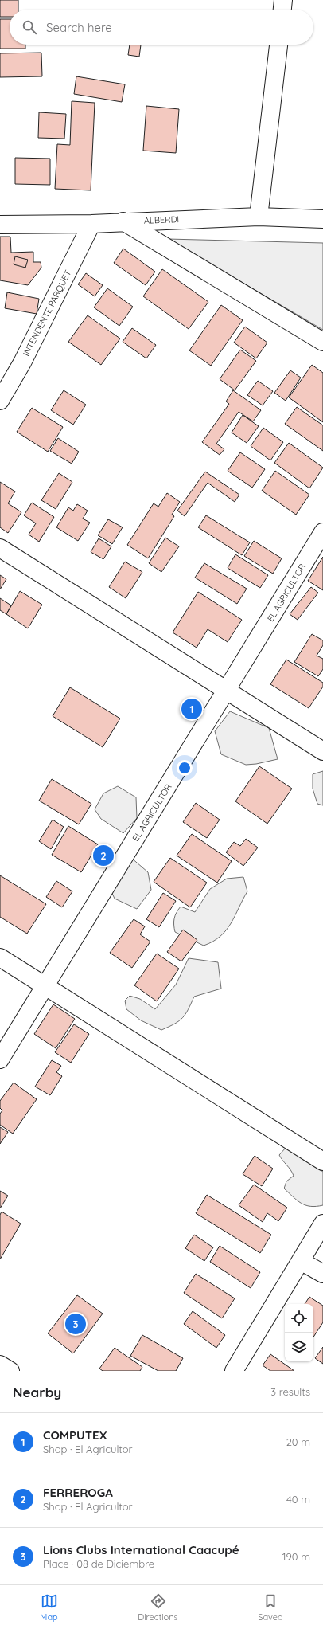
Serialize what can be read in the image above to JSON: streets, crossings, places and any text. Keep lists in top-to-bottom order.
{
  "streets": {
    "street": ["ALBERDI", "INTENDENTE PARQUET", "EL AGRICULTOR"]
  },
  "crossings": [
    ["ALBERDI", "INTENDENTE PARQUET"]
  ],
  "page": {
    "search": "Search here",
    "pins": ["1", "2", "3"],
    "heading": ["Nearby", "3 results"],
    "list": [
      {
        "mark": "1",
        "name": "COMPUTEX",
        "note": "Shop · El Agricultor",
        "value": "20 m"
      },
      {
        "mark": "2",
        "name": "FERREROGA",
        "note": "Shop · El Agricultor",
        "value": "40 m"
      },
      {
        "mark": "3",
        "name": "Lions Clubs International Caacupé",
        "note": "Place · 08 de Diciembre",
        "value": "190 m"
      }
    ],
    "nav": ["Map", "Directions", "Saved"]
  }
}
